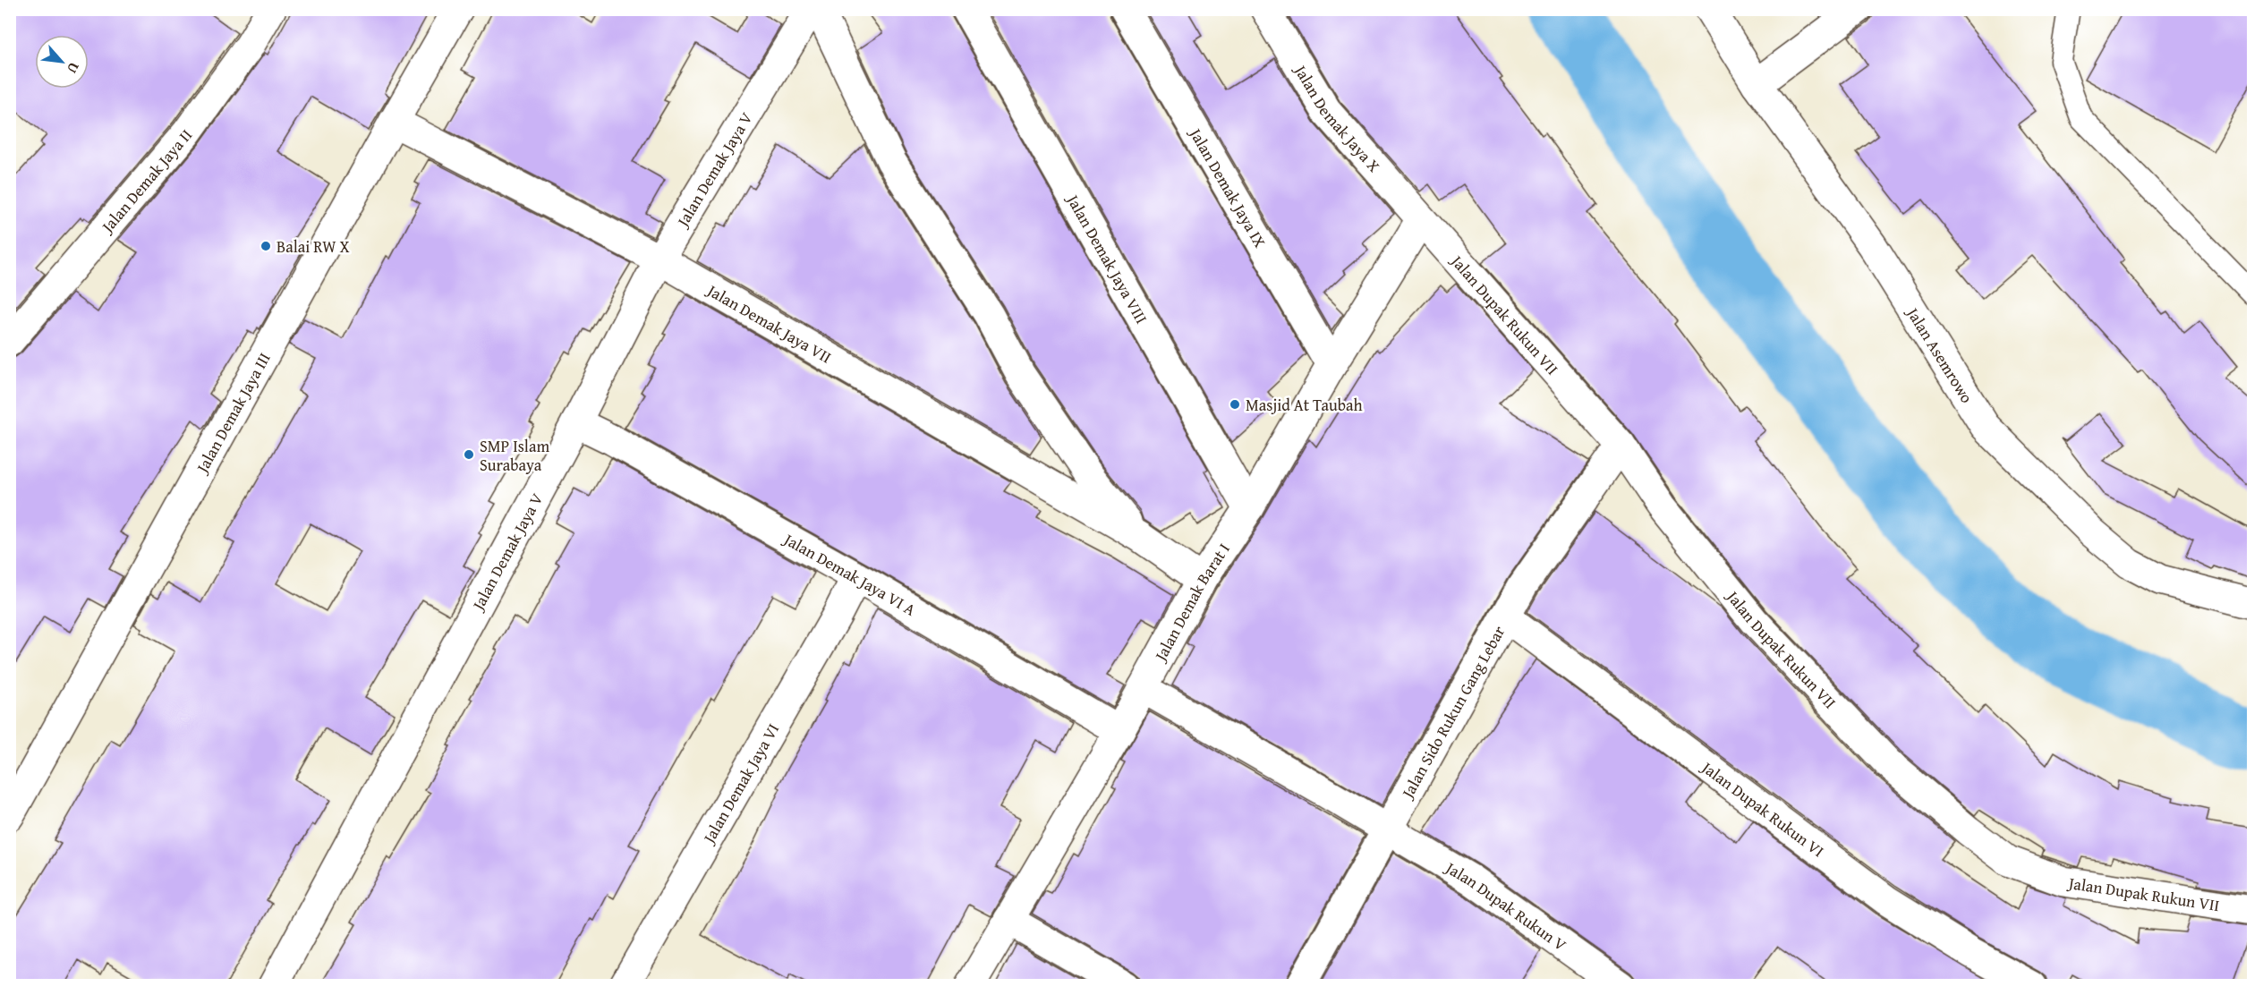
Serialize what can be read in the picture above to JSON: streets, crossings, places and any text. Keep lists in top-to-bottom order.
{
  "streets": {
    "street": [
      "Jalan Demak Jaya X",
      "Jalan Demak Jaya V",
      "Jalan Demak Jaya II",
      "Jalan Demak Jaya IX",
      "Jalan Demak Jaya VIII",
      "Jalan Dupak Rukun VII",
      "Jalan Demak Jaya VII",
      "Jalan Asemrowo",
      "Jalan Demak Jaya III",
      "Jalan Demak Jaya VI A",
      "Jalan Demak Barat I",
      "Jalan Sido Rukun Gang Lebar",
      "Jalan Demak Jaya VI",
      "Jalan Dupak Rukun VI",
      "Jalan Dupak Rukun V"
    ]
  },
  "crossings": [
    ["Jalan Demak Jaya X", "Jalan Dupak Rukun VII"],
    ["Jalan Demak Jaya X", "Jalan Demak Barat I"],
    ["Jalan Demak Jaya V", "Jalan Demak Jaya VII"],
    ["Jalan Demak Jaya V", "Jalan Demak Jaya VI A"],
    ["Jalan Demak Jaya IX", "Jalan Demak Barat I"],
    ["Jalan Demak Jaya VIII", "Jalan Demak Barat I"],
    ["Jalan Dupak Rukun VII", "Jalan Demak Barat I"],
    ["Jalan Dupak Rukun VII", "Jalan Sido Rukun Gang Lebar"],
    ["Jalan Demak Jaya VII", "Jalan Demak Jaya III"],
    ["Jalan Demak Jaya VII", "Jalan Demak Barat I"],
    ["Jalan Demak Jaya VI A", "Jalan Demak Barat I"],
    ["Jalan Demak Jaya VI A", "Jalan Demak Jaya VI"],
    ["Jalan Demak Barat I", "Jalan Dupak Rukun V"],
    ["Jalan Sido Rukun Gang Lebar", "Jalan Dupak Rukun VI"],
    ["Jalan Sido Rukun Gang Lebar", "Jalan Dupak Rukun V"]
  ],
  "places": ["Balai RW X", "Masjid At Taubah", "SMP Islam Surabaya"],
  "north": "bottom right"
}
